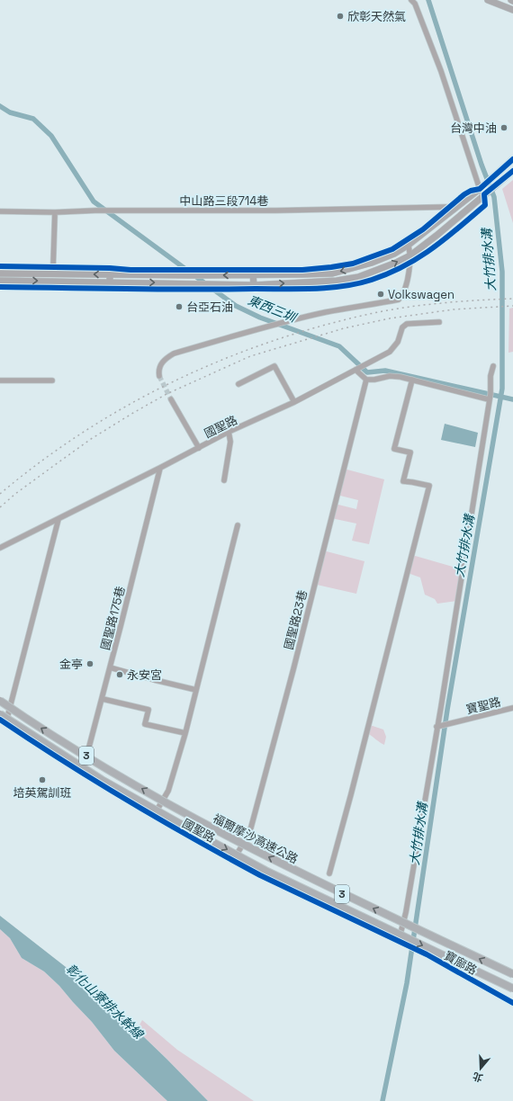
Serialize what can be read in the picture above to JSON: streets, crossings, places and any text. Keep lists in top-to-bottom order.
{
  "streets": {
    "highway": ["3", "福爾摩沙高速公路"],
    "street": [
      "中山路三段714巷",
      "國聖路",
      "國聖路175巷",
      "國聖路23巷",
      "寶聖路",
      "寶廍路"
    ]
  },
  "crossings": [
    ["國聖路", "國聖路175巷"],
    ["國聖路", "國聖路23巷"],
    ["國聖路", "寶廍路"]
  ],
  "water": ["大竹排水溝", "東西三圳", "彰化山寮排水幹線"],
  "places": [
    "欣彰天然氣",
    "台灣中油",
    "Volkswagen",
    "台亞石油",
    "金亭",
    "永安宮",
    "培英駕訓班"
  ],
  "north": "bottom"
}
